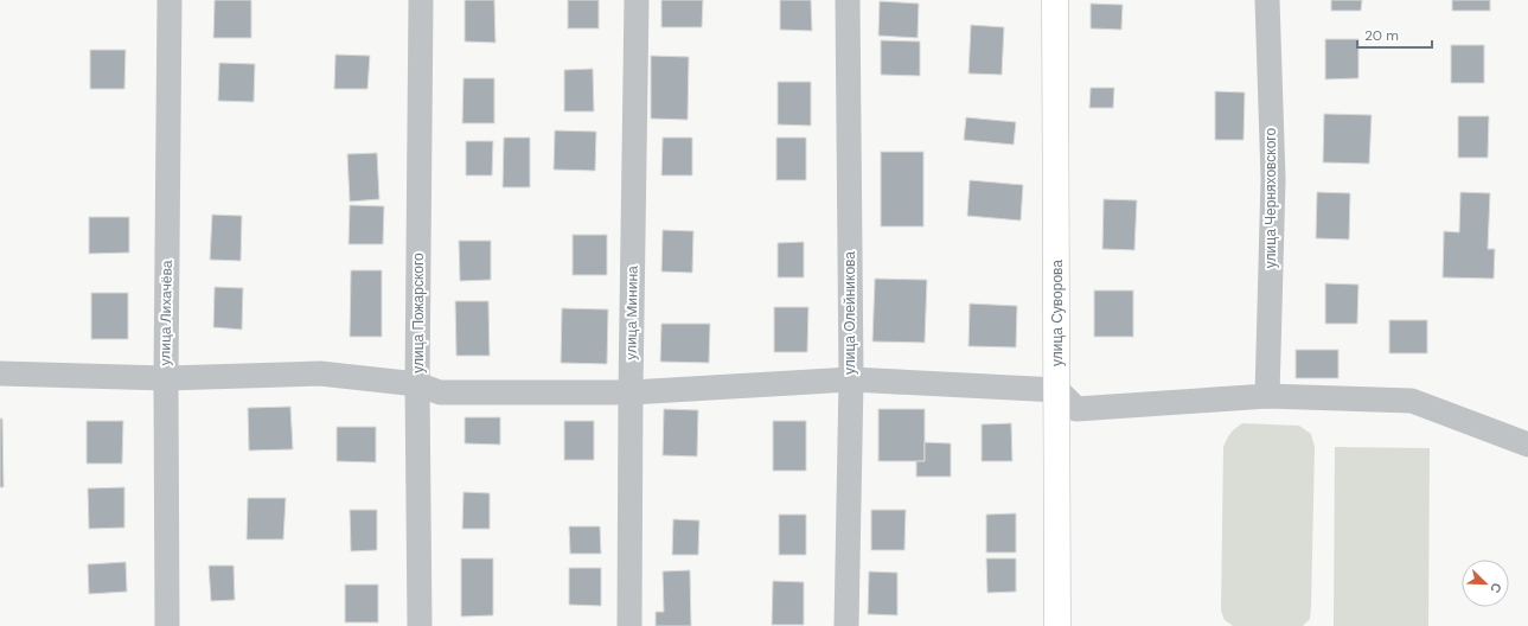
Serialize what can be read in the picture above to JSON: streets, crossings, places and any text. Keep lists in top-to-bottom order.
{
  "streets": {
    "street": [
      "улица Черняховского",
      "улица Лихачёва",
      "улица Пожарского",
      "улица Минина",
      "улица Олейникова",
      "улица Суворова"
    ]
  },
  "scale_bar": "20 m",
  "north": "bottom right"
}
